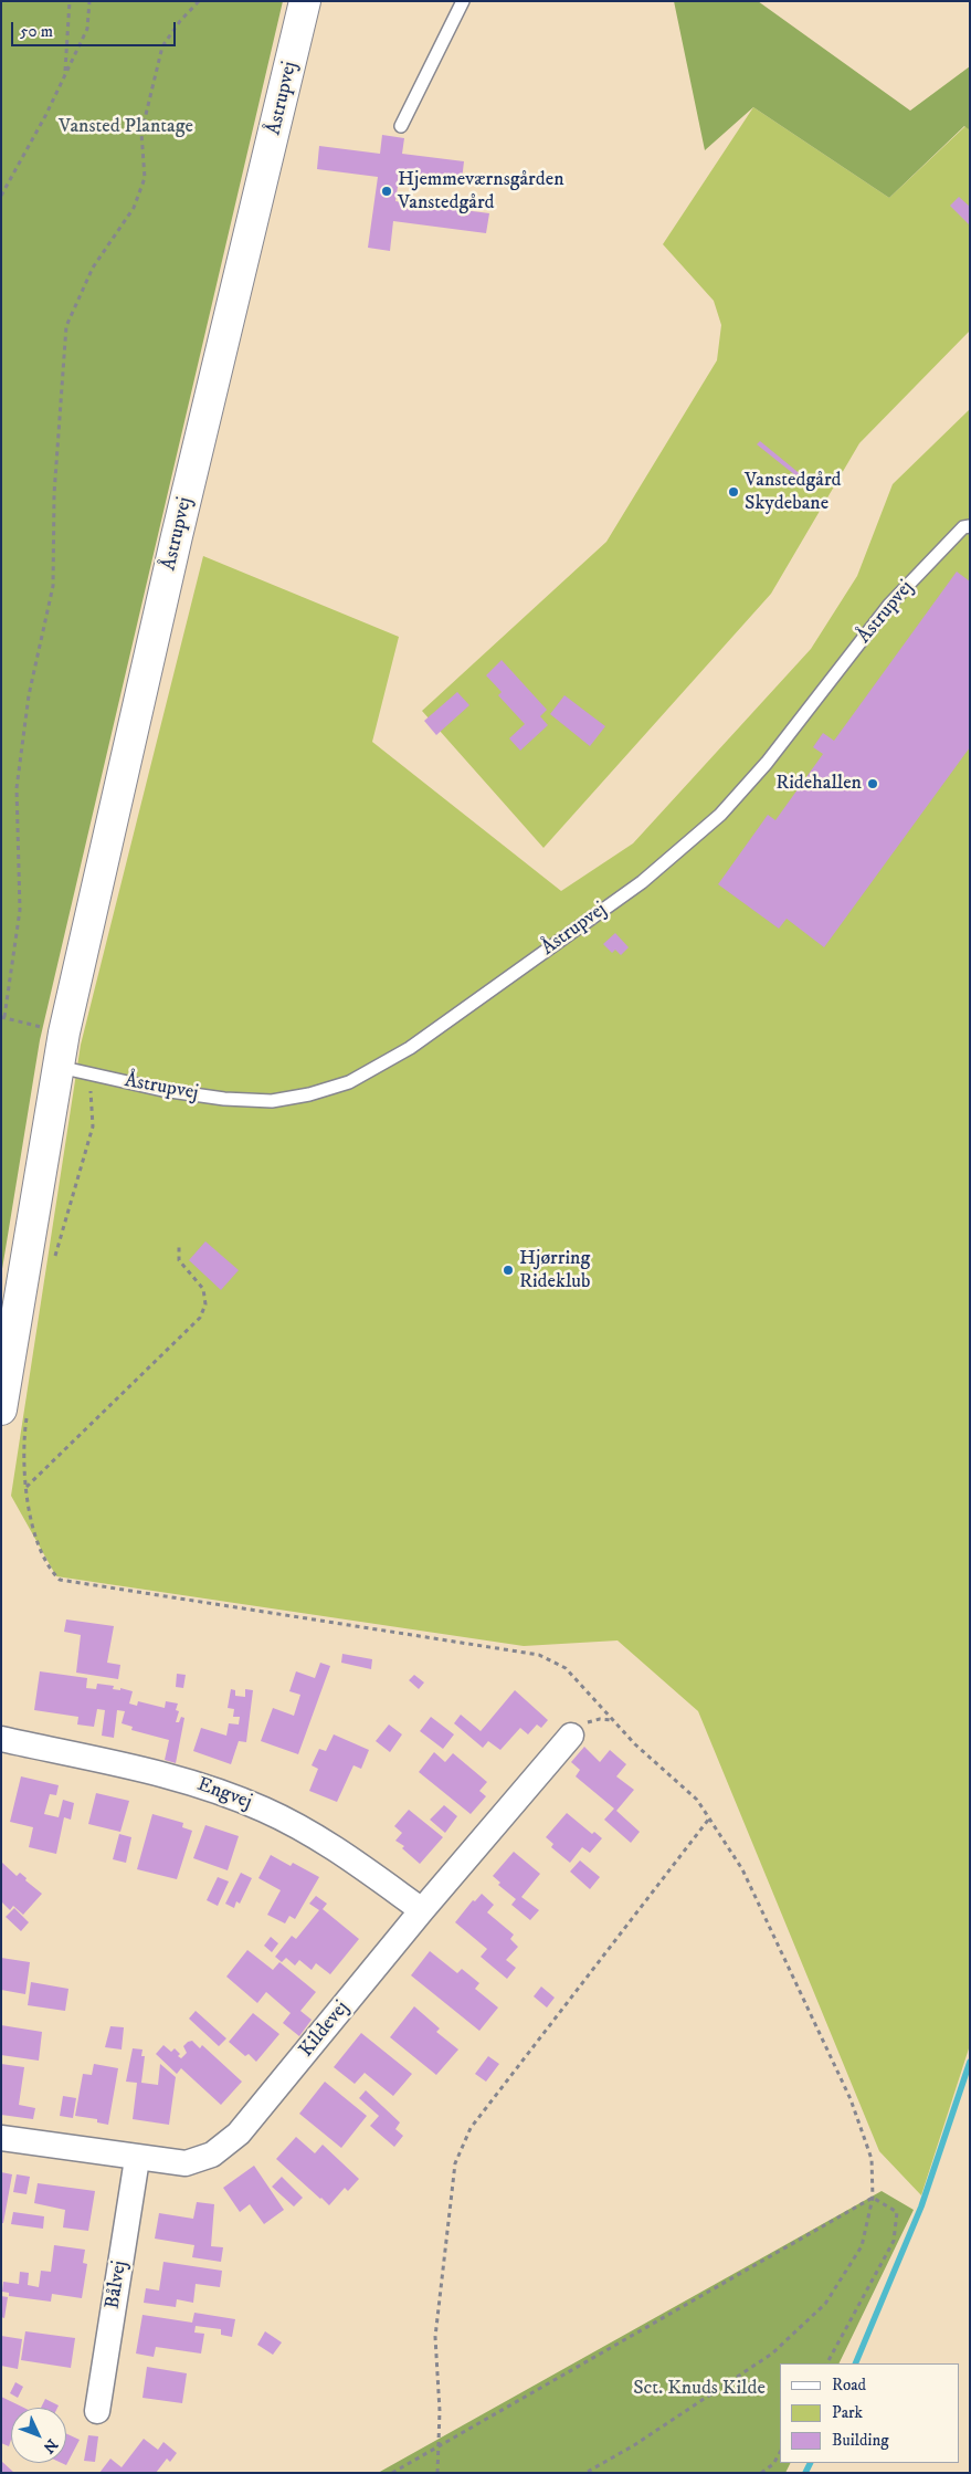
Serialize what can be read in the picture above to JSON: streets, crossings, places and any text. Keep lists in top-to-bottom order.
{
  "streets": {
    "street": [
      "Åstrupvej",
      "Engvej",
      "Kildevej",
      "Bålvej"
    ]
  },
  "crossings": [
    ["Engvej", "Kildevej"],
    ["Kildevej", "Bålvej"]
  ],
  "parks": ["Vansted Plantage", "Sct. Knuds Kilde"],
  "places": [
    "Hjemmeværnsgården Vanstedgård",
    "Vanstedgård Skydebane",
    "Ridehallen",
    "Hjørring Rideklub"
  ],
  "legend": ["Road", "Park", "Building"],
  "scale_bar": "50 m",
  "north": "bottom right"
}
